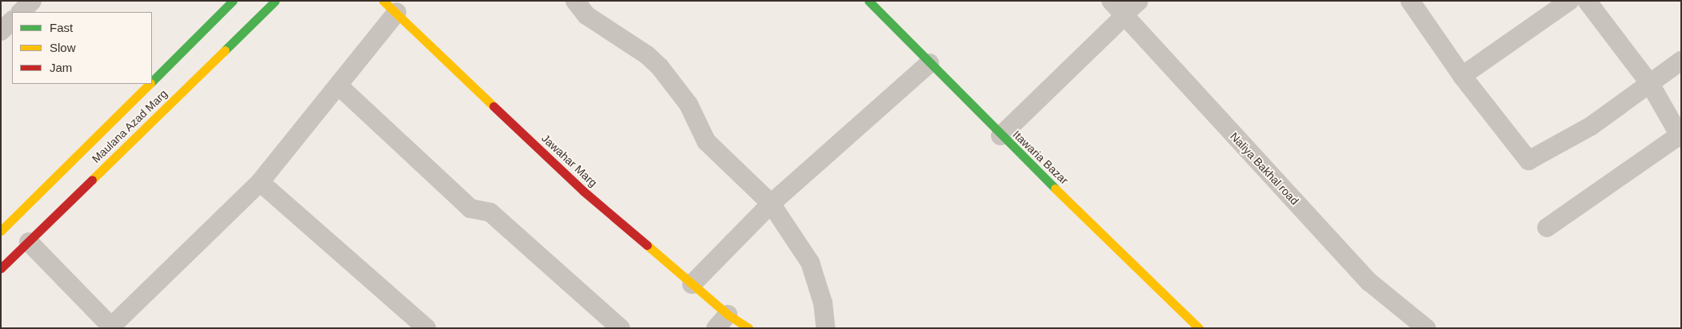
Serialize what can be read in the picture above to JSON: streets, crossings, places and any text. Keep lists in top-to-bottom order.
{
  "streets": {
    "street": [
      "Maulana Azad Marg",
      "Itawaria Bazar",
      "Jawahar Marg",
      "Naliya Bakhal road"
    ]
  },
  "legend": ["Fast", "Slow", "Jam"]
}
